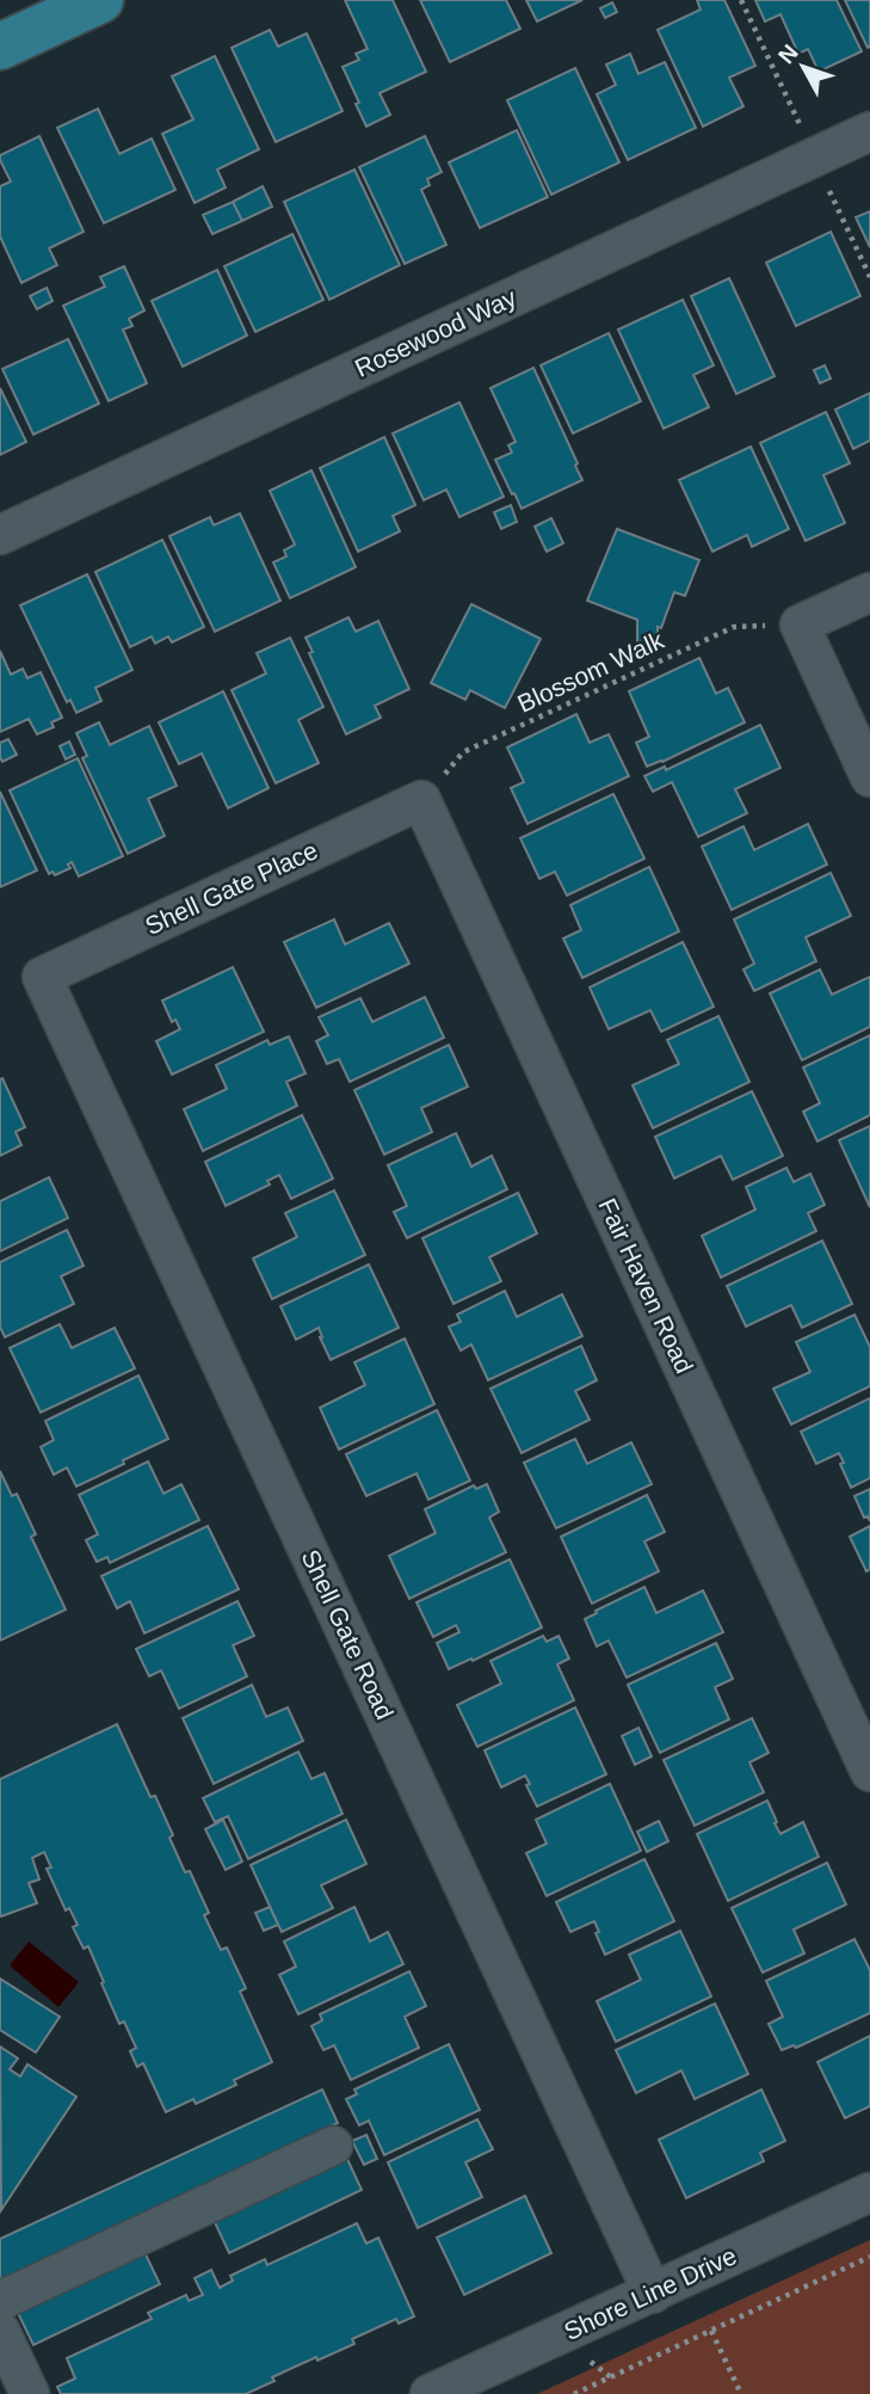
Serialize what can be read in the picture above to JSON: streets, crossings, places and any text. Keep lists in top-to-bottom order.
{
  "streets": {
    "street": [
      "Rosewood Way",
      "Shell Gate Place",
      "Fair Haven Road",
      "Shell Gate Road",
      "Shore Line Drive"
    ],
    "path": ["Blossom Walk"]
  },
  "crossings": [
    ["Blossom Walk", "Shell Gate Place"],
    ["Blossom Walk", "Fair Haven Road"],
    ["Shell Gate Place", "Fair Haven Road"],
    ["Shell Gate Place", "Shell Gate Road"],
    ["Shell Gate Road", "Shore Line Drive"]
  ],
  "north": "top left"
}
